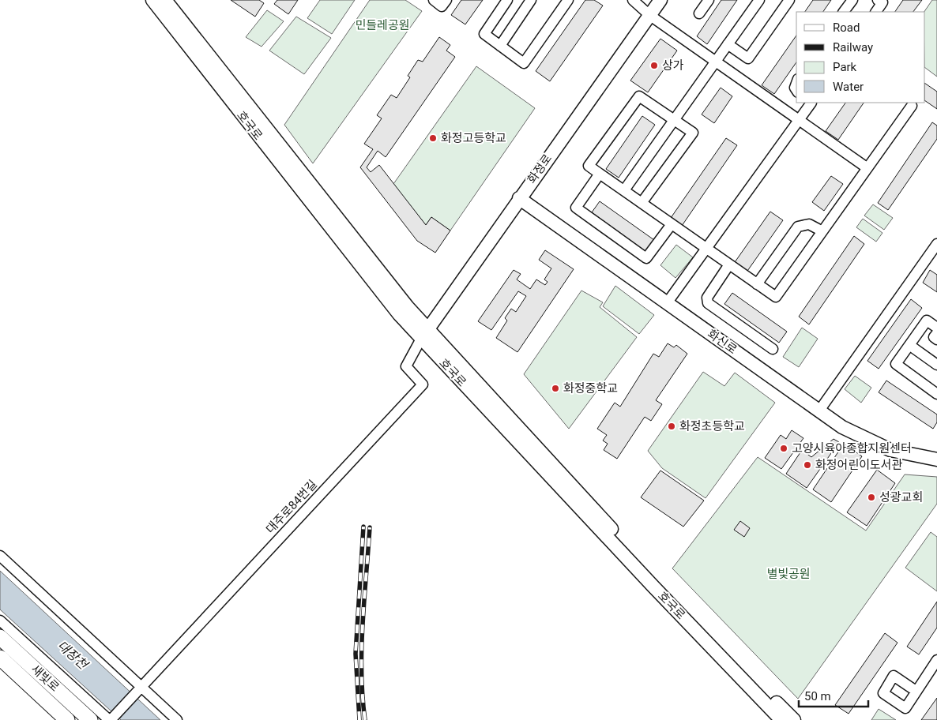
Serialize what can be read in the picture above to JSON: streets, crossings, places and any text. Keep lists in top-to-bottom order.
{
  "streets": {
    "highway": ["새빛로"],
    "main road": ["호국로", "화정로", "화신로"],
    "street": ["대주로84번길"]
  },
  "crossings": [
    ["호국로", "화정로"],
    ["호국로", "대주로84번길"],
    ["화정로", "화신로"],
    ["화정로", "대주로84번길"]
  ],
  "water": ["대장천"],
  "parks": ["민들레공원", "별빛공원"],
  "places": [
    "상가",
    "화정고등학교",
    "화정중학교",
    "화정초등학교",
    "고양시육아종합지원센터",
    "화정어린이도서관",
    "성광교회"
  ],
  "legend": [
    "Road",
    "Railway",
    "Park",
    "Water"
  ],
  "scale_bar": "50 m"
}
